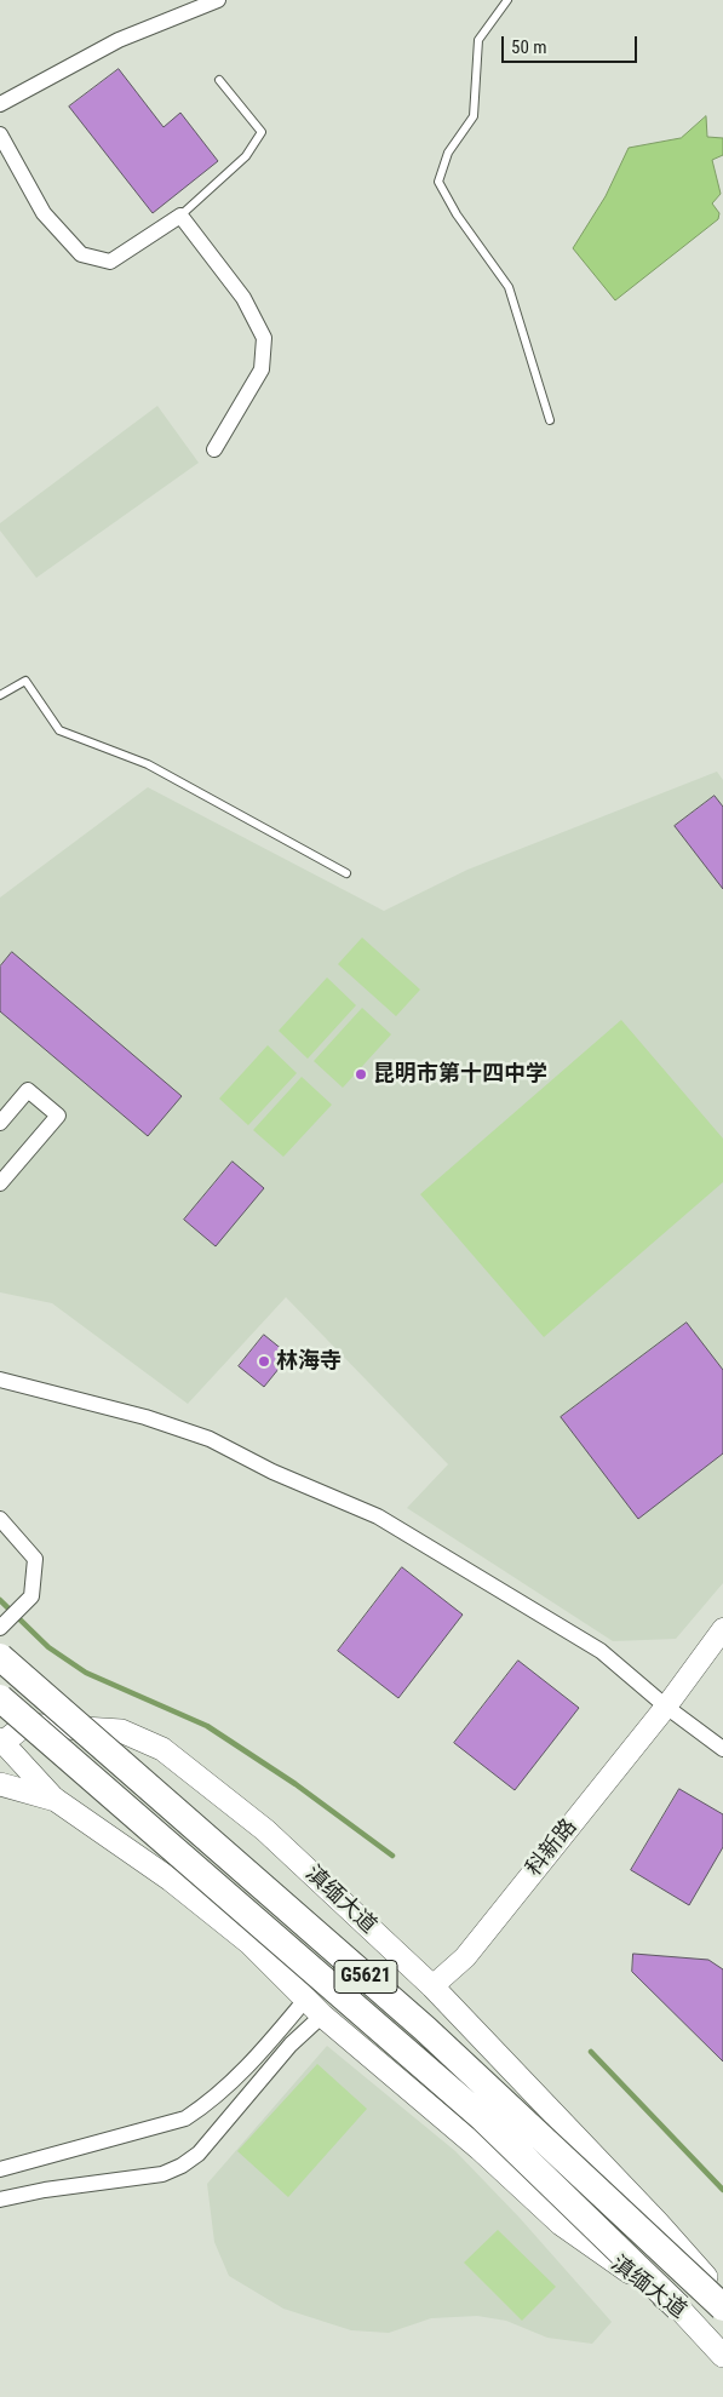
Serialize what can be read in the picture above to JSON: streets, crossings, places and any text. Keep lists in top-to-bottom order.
{
  "streets": {
    "highway": ["G5621"],
    "main road": ["滇缅大道"],
    "street": ["科新路"]
  },
  "crossings": [
    ["科新路", "滇缅大道"],
    ["滇缅大道", "G5621"]
  ],
  "places": ["昆明市第十四中学", "林海寺"],
  "scale_bar": "50 m"
}
